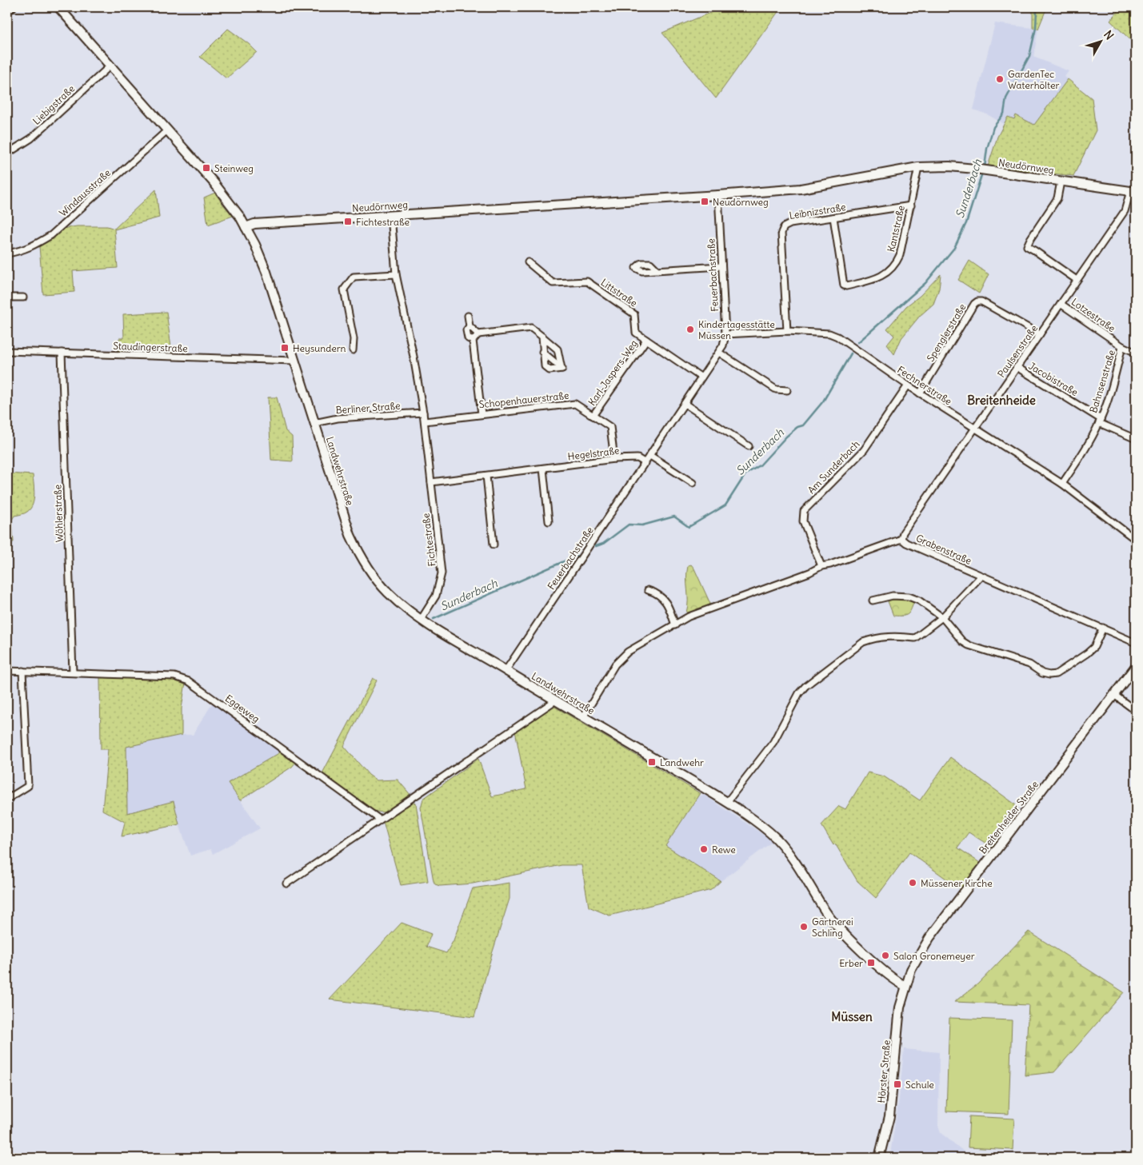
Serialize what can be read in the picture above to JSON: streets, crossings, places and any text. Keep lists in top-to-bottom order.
{
  "streets": {
    "street": [
      "Liebigstraße",
      "Neudörnweg",
      "Windausstraße",
      "Leibnizstraße",
      "Kantstraße",
      "Feuerbachstraße",
      "Littstraße",
      "Lotzestraße",
      "Spenglerstraße",
      "Staudingerstraße",
      "Paulsenstraße",
      "Karl-Jaspers-Weg",
      "Jacobistraße",
      "Bahnsenstraße",
      "Fechnerstraße",
      "Schopenhauerstraße",
      "Berliner Straße",
      "Hegelstraße",
      "Am Sunderbach",
      "Landwehrstraße",
      "Wöhlerstraße",
      "Fichtestraße",
      "Grabenstraße",
      "Eggeweg",
      "Breitenheider Straße",
      "Hörster Straße"
    ]
  },
  "crossings": [
    ["Neudörnweg", "Kantstraße"],
    ["Neudörnweg", "Feuerbachstraße"],
    ["Neudörnweg", "Paulsenstraße"],
    ["Neudörnweg", "Fichtestraße"],
    ["Leibnizstraße", "Kantstraße"],
    ["Leibnizstraße", "Fechnerstraße"],
    ["Feuerbachstraße", "Littstraße"],
    ["Feuerbachstraße", "Fechnerstraße"],
    ["Feuerbachstraße", "Hegelstraße"],
    ["Feuerbachstraße", "Landwehrstraße"],
    ["Littstraße", "Karl-Jaspers-Weg"],
    ["Lotzestraße", "Paulsenstraße"],
    ["Lotzestraße", "Bahnsenstraße"],
    ["Spenglerstraße", "Paulsenstraße"],
    ["Spenglerstraße", "Fechnerstraße"],
    ["Staudingerstraße", "Landwehrstraße"],
    ["Staudingerstraße", "Wöhlerstraße"],
    ["Paulsenstraße", "Jacobistraße"],
    ["Paulsenstraße", "Fechnerstraße"],
    ["Paulsenstraße", "Grabenstraße"],
    ["Karl-Jaspers-Weg", "Schopenhauerstraße"],
    ["Jacobistraße", "Bahnsenstraße"],
    ["Bahnsenstraße", "Fechnerstraße"],
    ["Fechnerstraße", "Am Sunderbach"],
    ["Schopenhauerstraße", "Hegelstraße"],
    ["Schopenhauerstraße", "Fichtestraße"],
    ["Berliner Straße", "Landwehrstraße"],
    ["Berliner Straße", "Fichtestraße"],
    ["Hegelstraße", "Fichtestraße"],
    ["Am Sunderbach", "Grabenstraße"],
    ["Landwehrstraße", "Fichtestraße"],
    ["Landwehrstraße", "Grabenstraße"],
    ["Landwehrstraße", "Breitenheider Straße"],
    ["Landwehrstraße", "Hörster Straße"],
    ["Wöhlerstraße", "Eggeweg"],
    ["Breitenheider Straße", "Hörster Straße"]
  ],
  "districts": ["Breitenheide", "Müssen"],
  "water": ["Sunderbach"],
  "places": {
    "other": [
      "GardenTec Waterhölter",
      "Kindertagesstätte Müssen",
      "Rewe",
      "Müssener Kirche",
      "Gärtnerei Schling",
      "Salon Gronemeyer"
    ],
    "transit": [
      "Steinweg",
      "Neudörnweg",
      "Fichtestraße",
      "Heysundern",
      "Landwehr",
      "Erber",
      "Schule"
    ]
  },
  "north": "top right"
}
